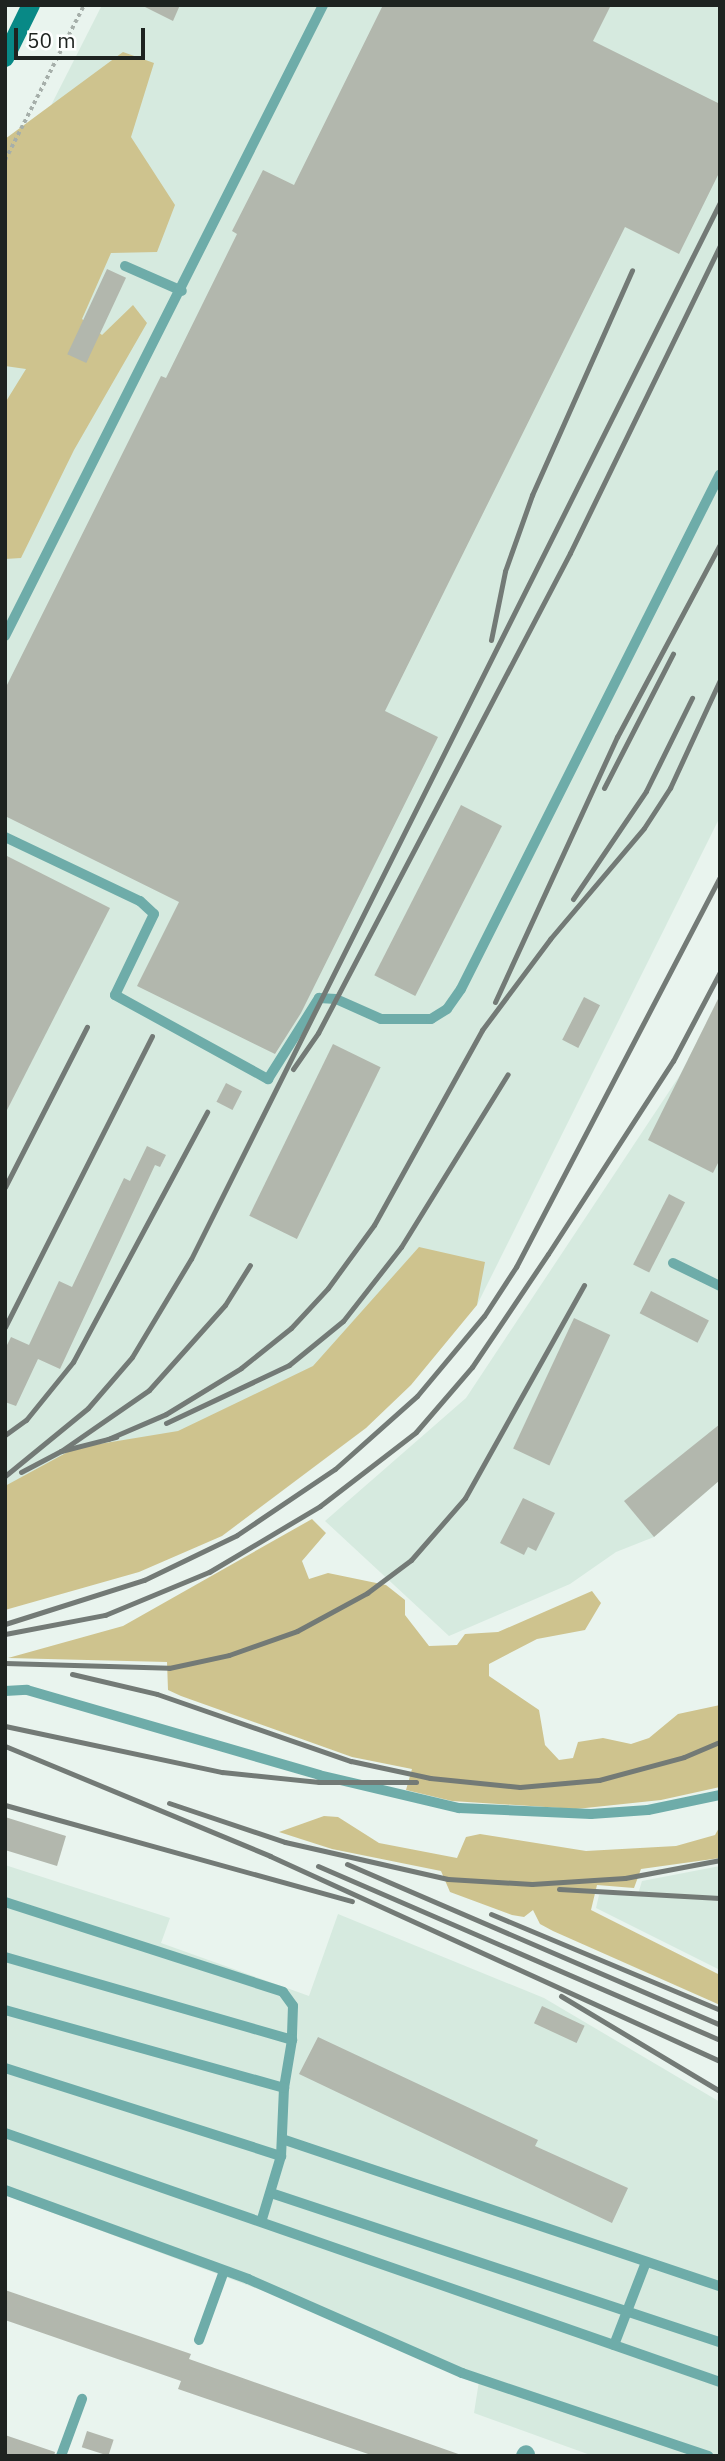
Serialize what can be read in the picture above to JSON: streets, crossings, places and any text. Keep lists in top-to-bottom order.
{
  "scale_bar": "50 m"
}
